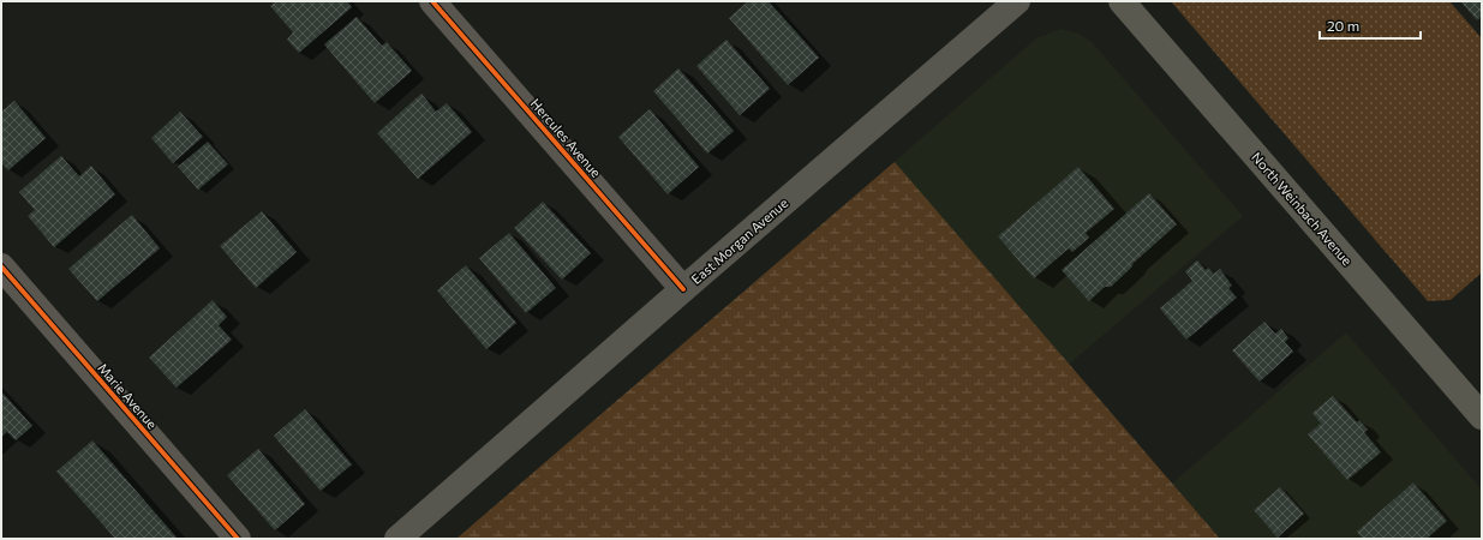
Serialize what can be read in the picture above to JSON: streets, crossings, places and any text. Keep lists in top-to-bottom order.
{
  "streets": {
    "main road": ["North Weinbach Avenue", "East Morgan Avenue"],
    "street": ["Hercules Avenue", "Marie Avenue"]
  },
  "crossings": [
    ["Hercules Avenue", "East Morgan Avenue"]
  ],
  "scale_bar": "20 m"
}
